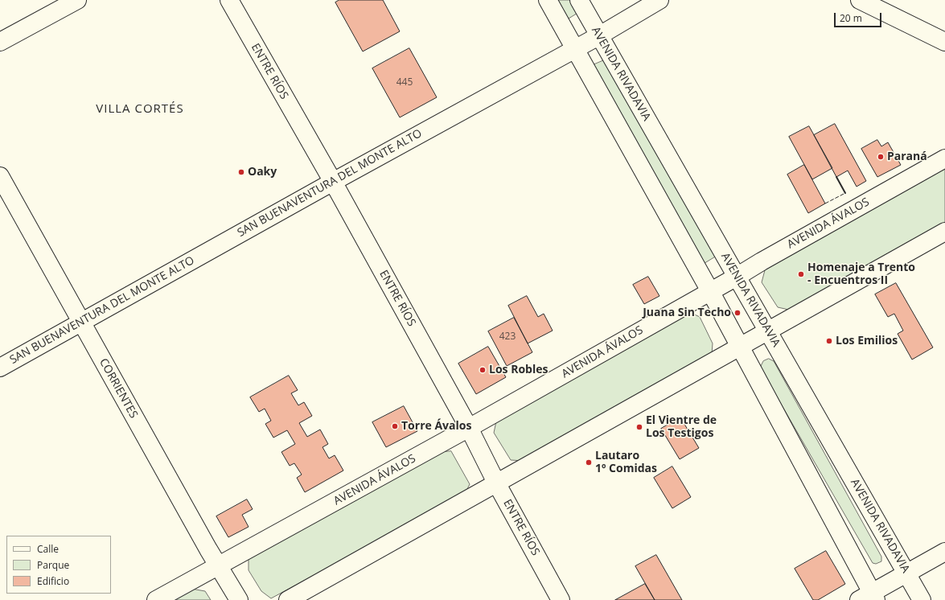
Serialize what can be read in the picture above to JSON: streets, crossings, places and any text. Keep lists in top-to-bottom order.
{
  "streets": {
    "street": [
      "ENTRE RÍOS",
      "AVENIDA RIVADAVIA",
      "SAN BUENAVENTURA DEL MONTE ALTO",
      "AVENIDA ÁVALOS",
      "CORRIENTES"
    ]
  },
  "crossings": [
    ["ENTRE RÍOS", "SAN BUENAVENTURA DEL MONTE ALTO"],
    ["ENTRE RÍOS", "AVENIDA ÁVALOS"],
    ["AVENIDA RIVADAVIA", "SAN BUENAVENTURA DEL MONTE ALTO"],
    ["AVENIDA RIVADAVIA", "AVENIDA ÁVALOS"],
    ["SAN BUENAVENTURA DEL MONTE ALTO", "CORRIENTES"],
    ["AVENIDA ÁVALOS", "CORRIENTES"]
  ],
  "districts": ["VILLA CORTÉS"],
  "places": [
    "Paraná",
    "Oaky",
    "Homenaje a Trento - Encuentros II",
    "Juana Sin Techo",
    "Los Emilios",
    "Los Robles",
    "Torre Ávalos",
    "El Vientre de Los Testigos",
    "Lautaro 1º Comidas"
  ],
  "house_numbers": ["445", "423"],
  "legend": ["Calle", "Parque", "Edificio"],
  "scale_bar": "20 m"
}
